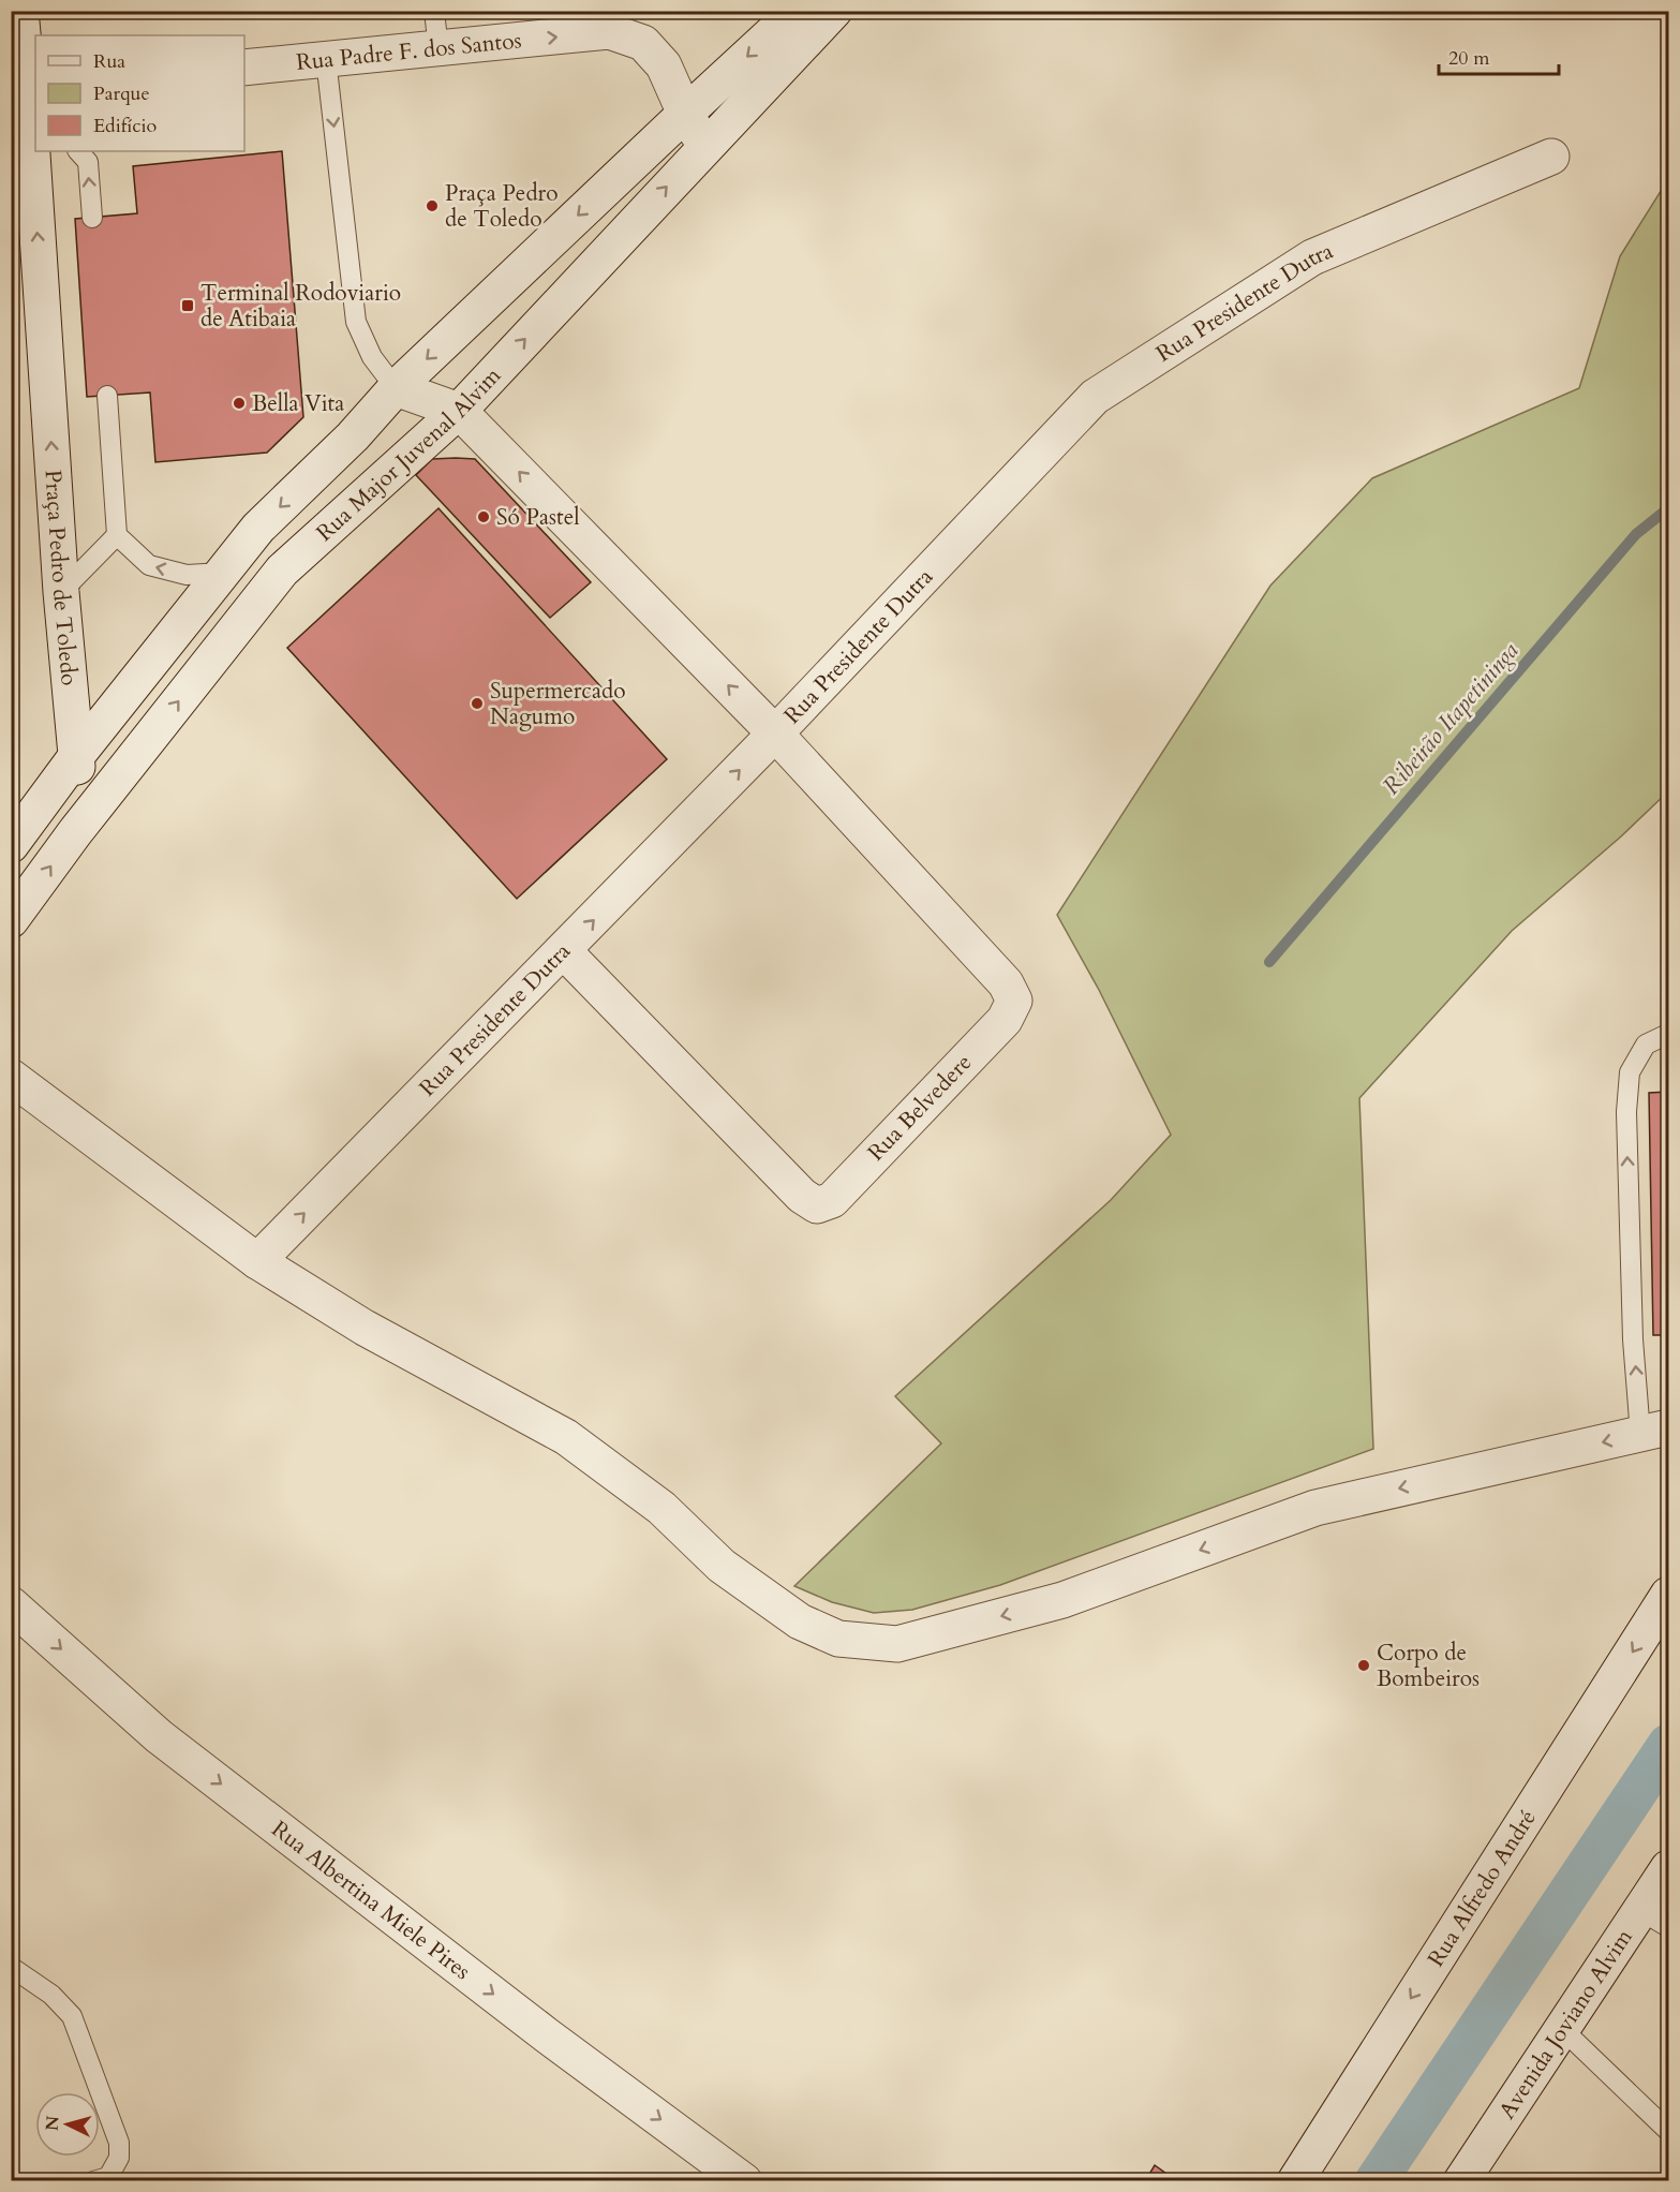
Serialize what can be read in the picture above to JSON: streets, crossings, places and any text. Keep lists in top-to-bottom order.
{
  "streets": {
    "street": [
      "Rua Padre F. dos Santos",
      "Rua Presidente Dutra",
      "Rua Major Juvenal Alvim",
      "Praça Pedro de Toledo",
      "Rua Belvedere",
      "Rua Alfredo André",
      "Rua Albertina Miele Pires",
      "Avenida Joviano Alvim"
    ]
  },
  "crossings": [
    ["Rua Padre F. dos Santos", "Rua Major Juvenal Alvim"],
    ["Rua Presidente Dutra", "Rua Belvedere"],
    ["Rua Major Juvenal Alvim", "Praça Pedro de Toledo"]
  ],
  "one_way": [
    "Rua Padre F. dos Santos",
    "Rua Presidente Dutra",
    "Praça Pedro de Toledo",
    "Rua Alfredo André",
    "Rua Albertina Miele Pires"
  ],
  "water": ["Ribeirão Itapetininga"],
  "places": {
    "other": [
      "Praça Pedro de Toledo",
      "Bella Vita",
      "Só Pastel",
      "Supermercado Nagumo",
      "Corpo de Bombeiros"
    ],
    "transit": ["Terminal Rodoviario de Atibaia"]
  },
  "legend": ["Rua", "Parque", "Edifício"],
  "scale_bar": "20 m",
  "north": "left"
}
